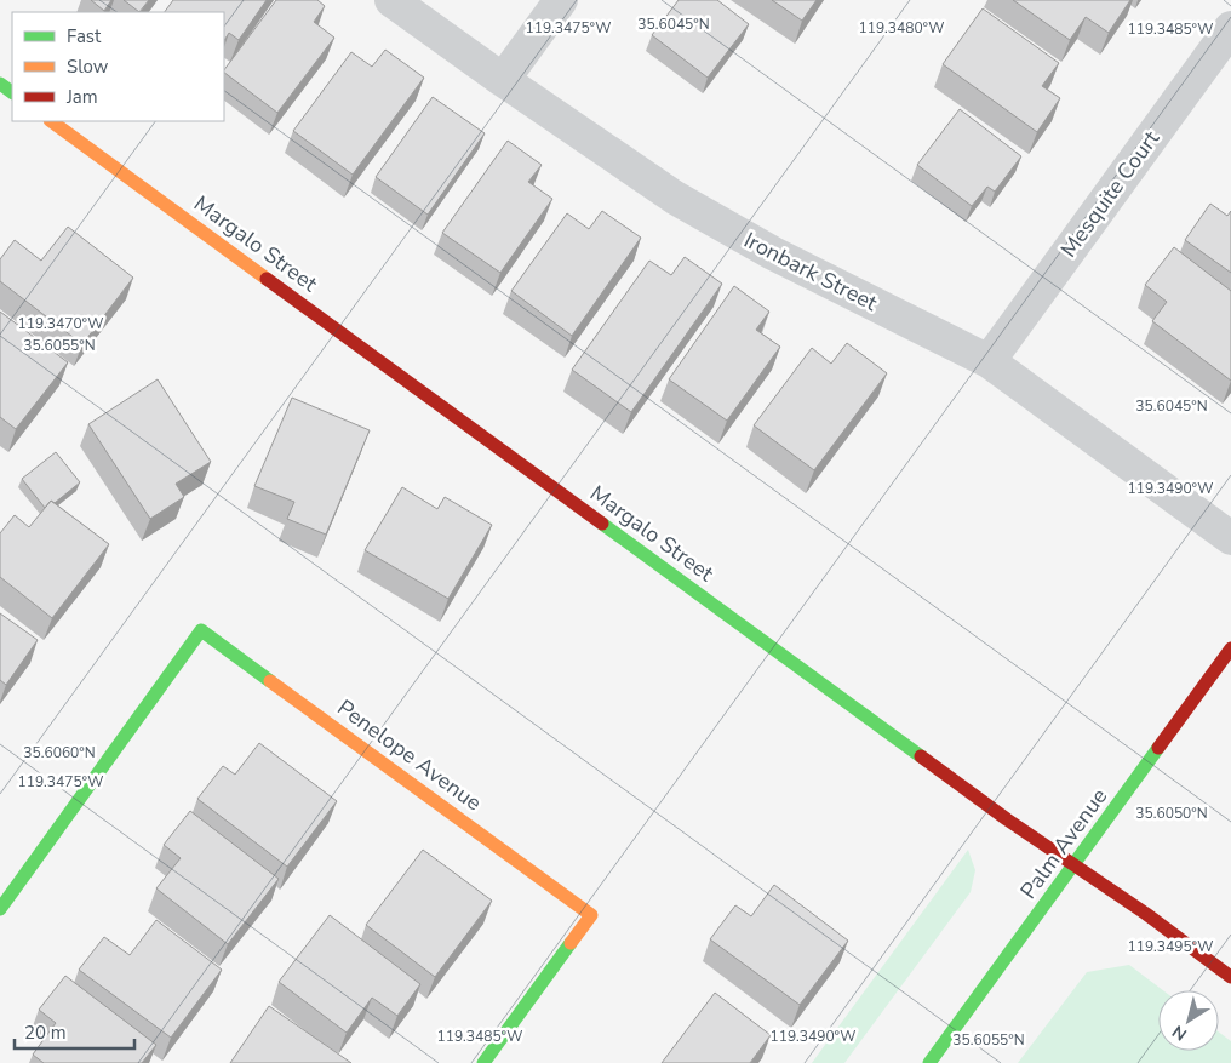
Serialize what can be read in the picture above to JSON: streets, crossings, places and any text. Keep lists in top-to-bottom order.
{
  "streets": {
    "street": [
      "Mesquite Court",
      "Margalo Street",
      "Ironbark Street",
      "Penelope Avenue",
      "Palm Avenue"
    ]
  },
  "crossings": [
    ["Mesquite Court", "Ironbark Street"],
    ["Margalo Street", "Palm Avenue"]
  ],
  "legend": ["Fast", "Slow", "Jam"],
  "scale_bar": "20 m",
  "north": "bottom left",
  "coordinates": [
    "35.6045°N",
    "119.3475°W",
    "119.3480°W",
    "119.3485°W",
    "119.3470°W",
    "35.6055°N",
    "119.3490°W",
    "35.6060°N",
    "35.6050°N",
    "119.3495°W"
  ]
}
